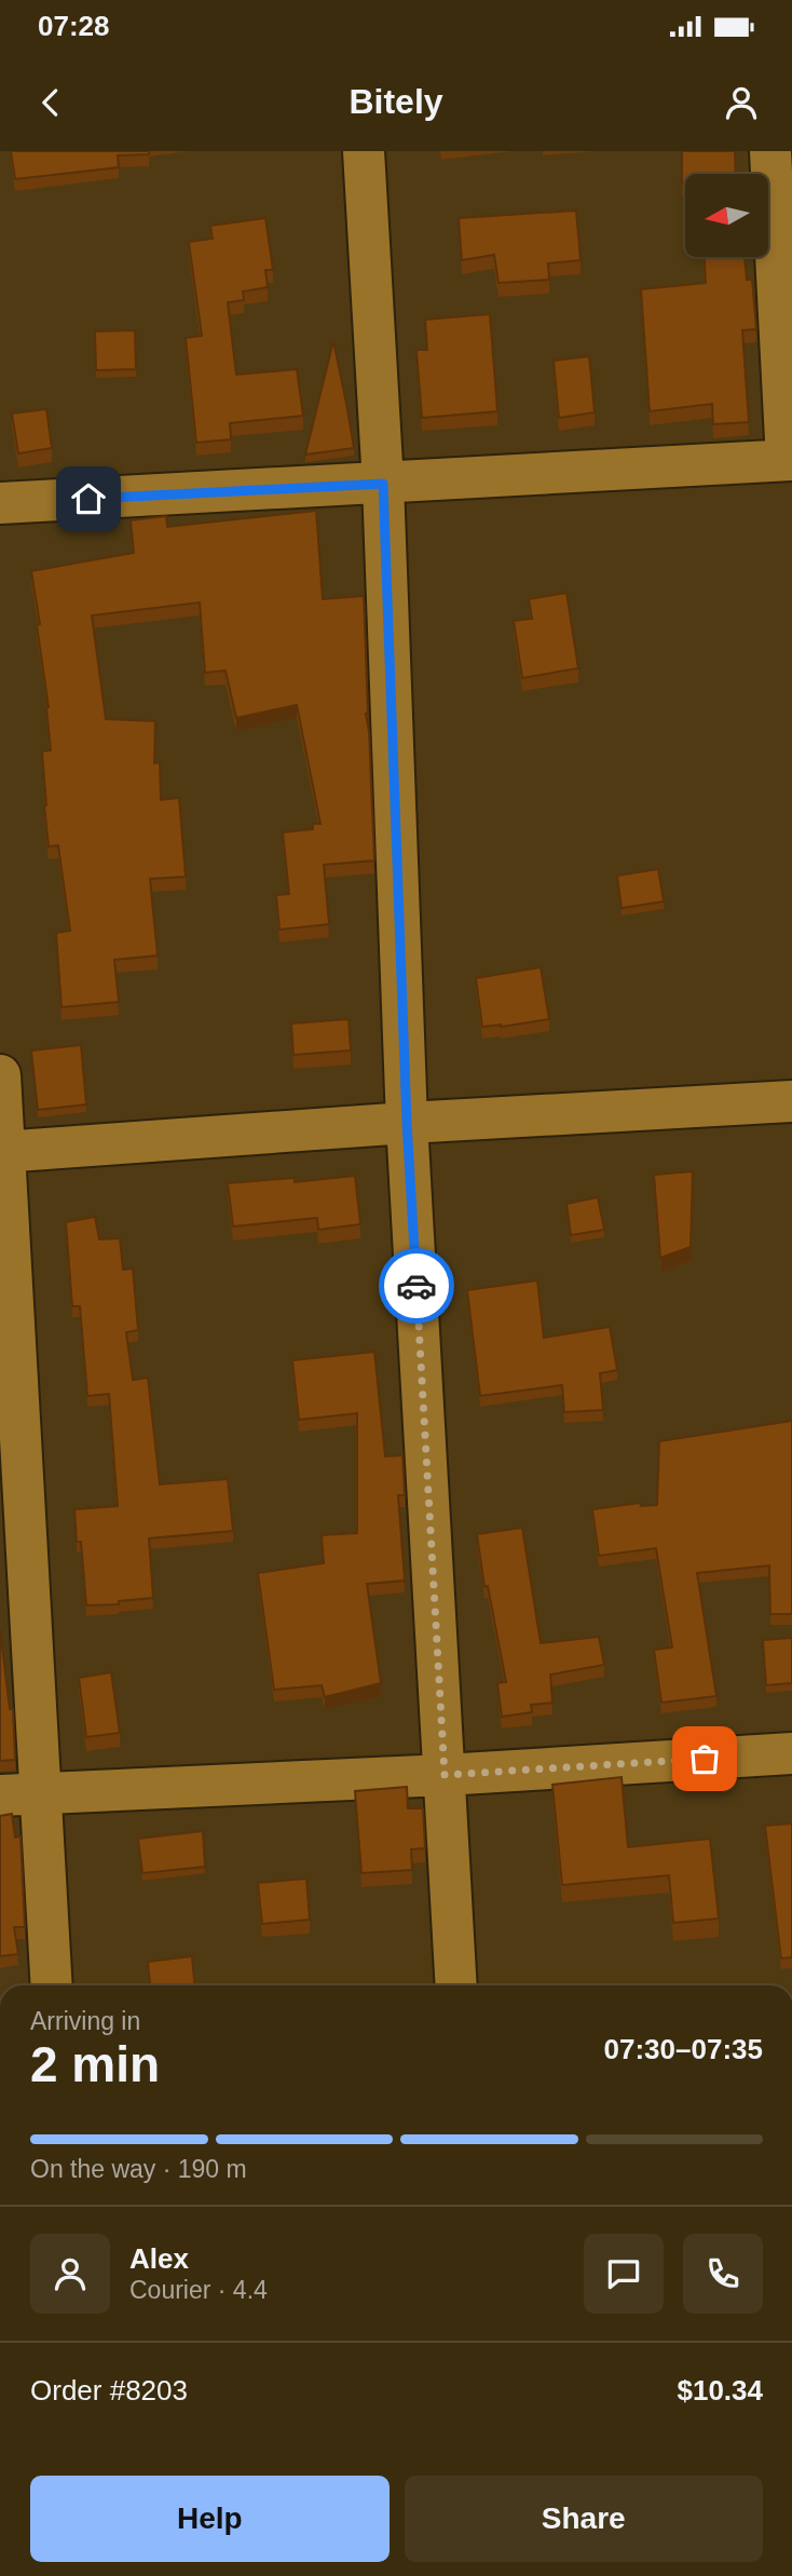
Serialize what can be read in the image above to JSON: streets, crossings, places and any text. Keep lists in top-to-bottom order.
{
  "north": "left",
  "page": {
    "status": "07:28",
    "header": "Bitely",
    "heading": ["2 min", "Arriving in", "07:30–07:35"],
    "panel": [
      "Alex",
      "Courier · 4.4",
      "Order #8203",
      "$10.34"
    ],
    "bar": "On the way · 190 m",
    "buttons": ["Help", "Share"]
  }
}
